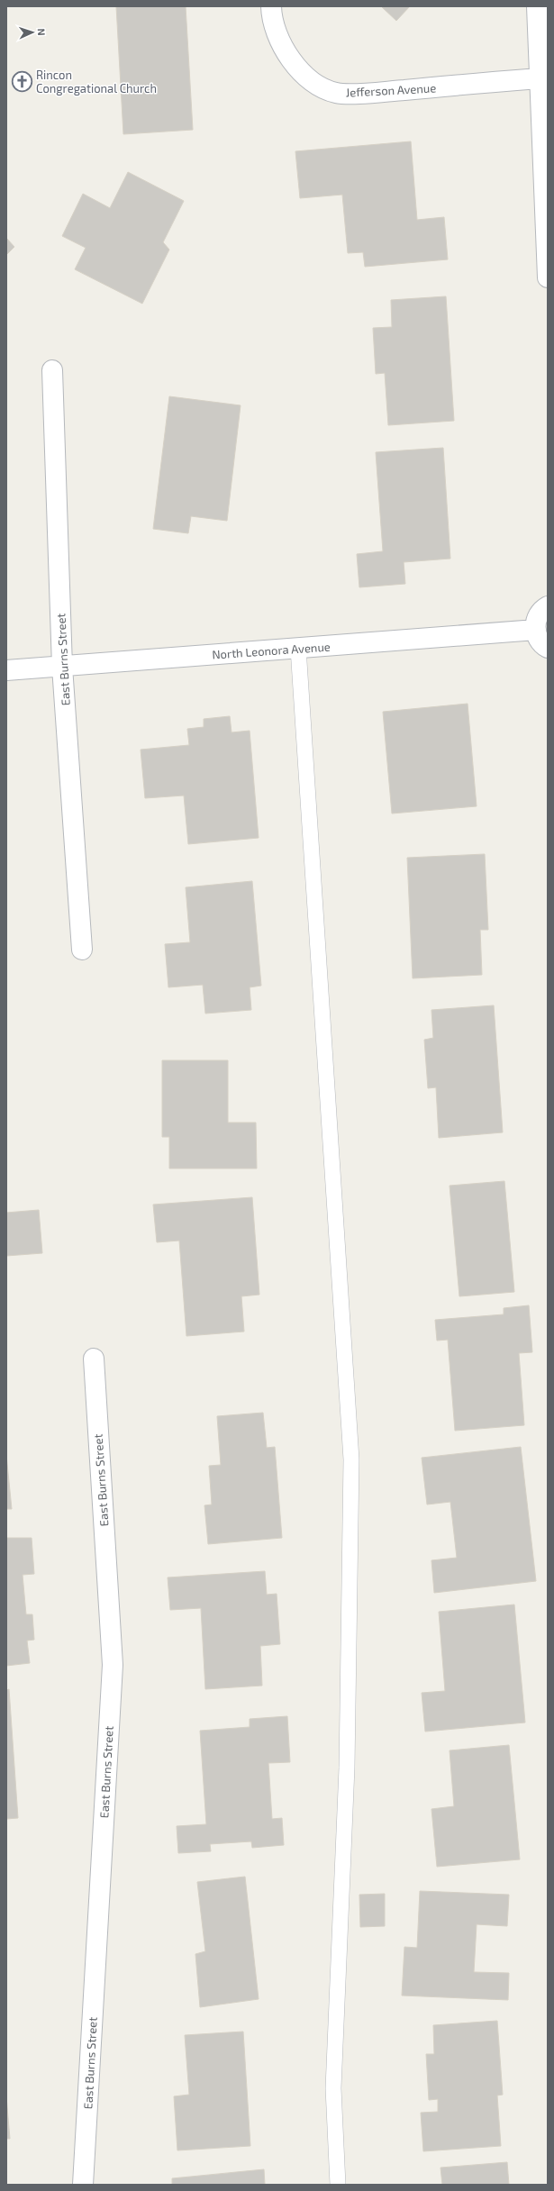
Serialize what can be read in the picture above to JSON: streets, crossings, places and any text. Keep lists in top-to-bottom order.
{
  "streets": {
    "street": ["Jefferson Avenue", "North Leonora Avenue", "East Burns Street"]
  },
  "crossings": [
    ["North Leonora Avenue", "East Burns Street"]
  ],
  "places": {
    "church": ["Rincon Congregational Church"]
  },
  "north": "right"
}
